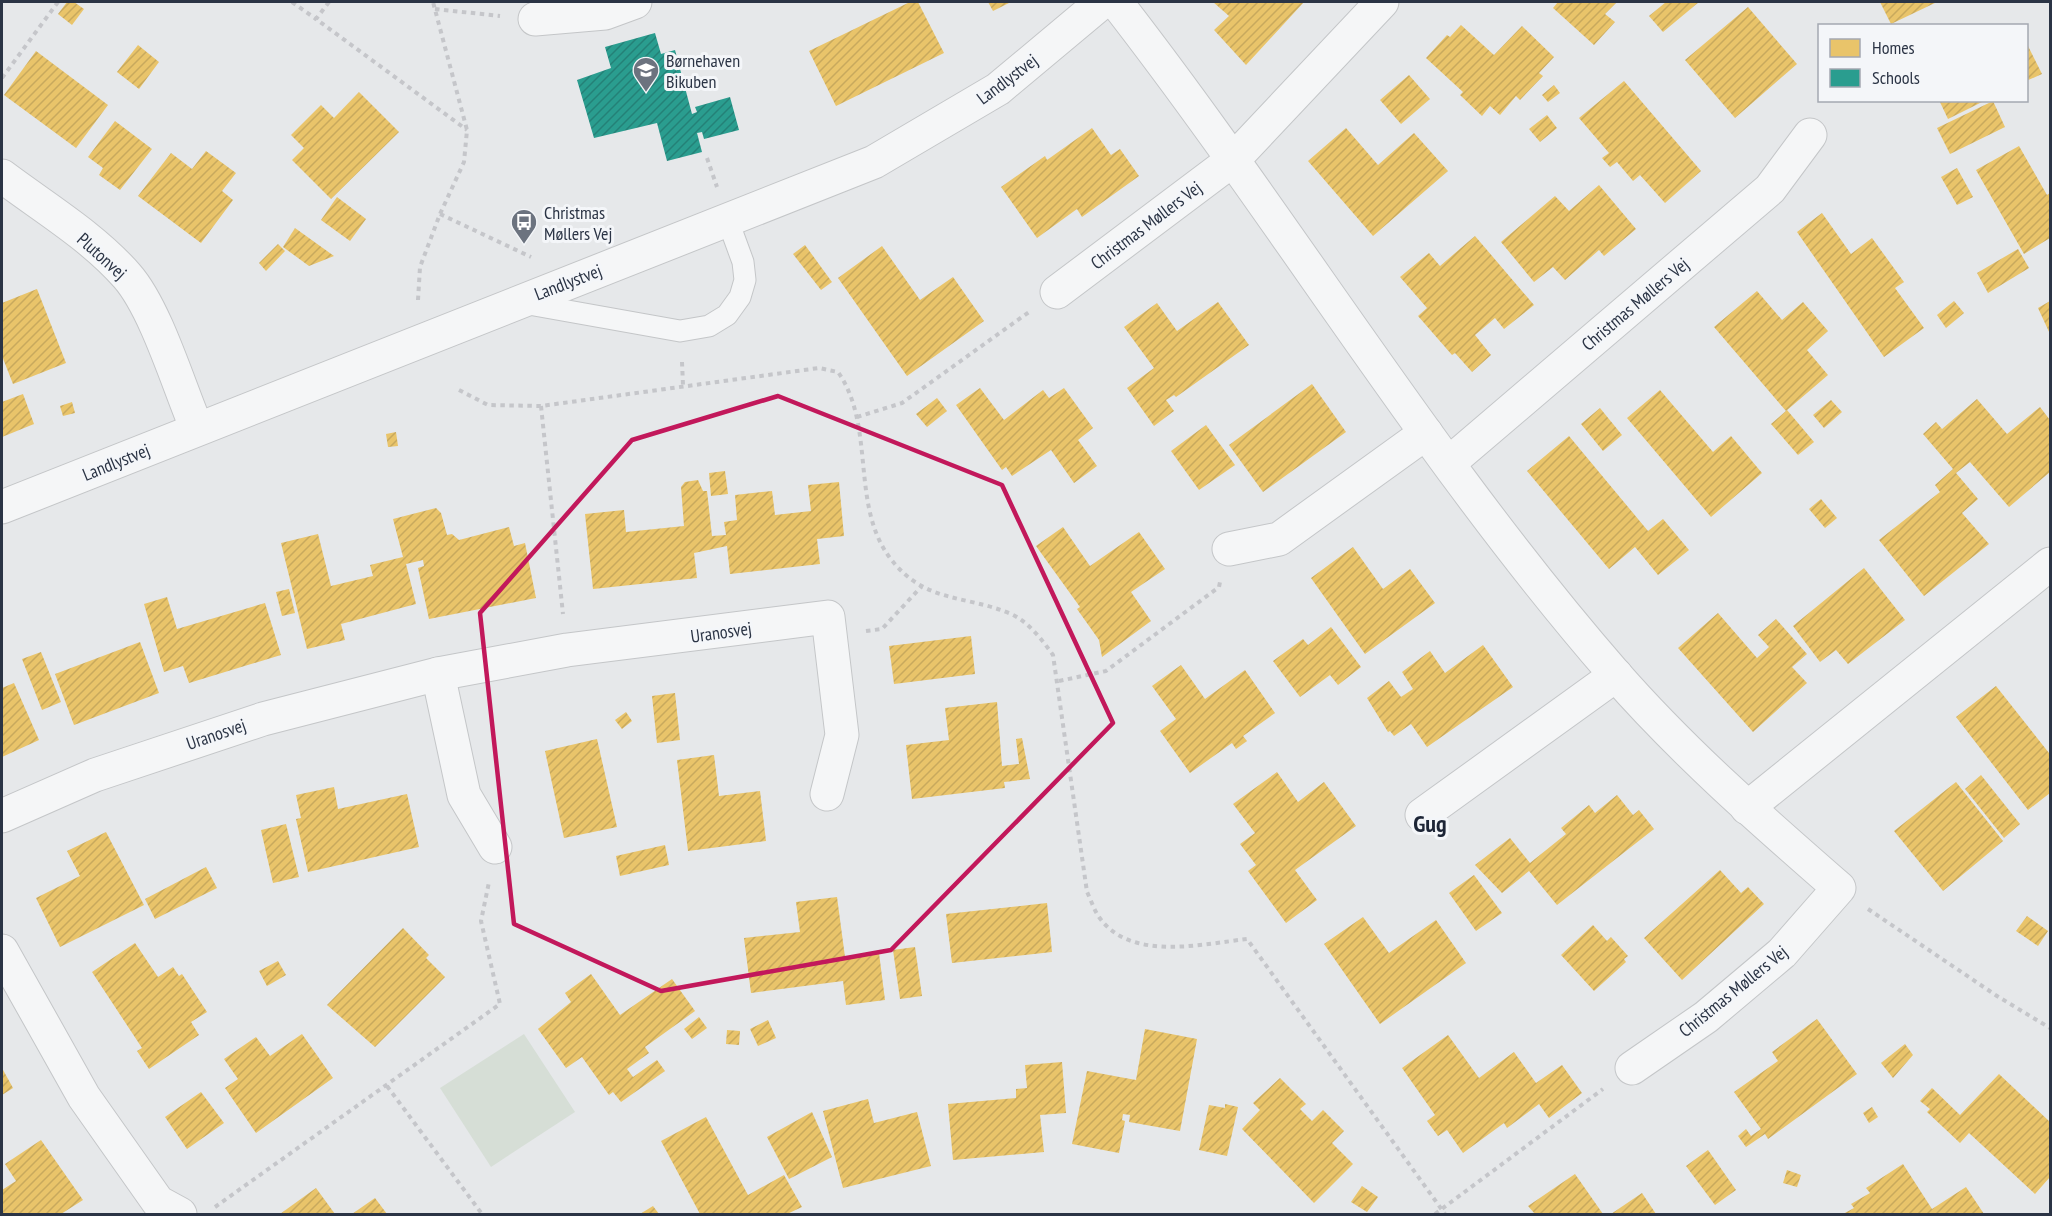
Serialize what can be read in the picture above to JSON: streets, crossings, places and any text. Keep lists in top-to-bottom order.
{
  "streets": {
    "street": [
      "Landlystvej",
      "Christmas Møllers Vej",
      "Plutonvej",
      "Uranosvej"
    ]
  },
  "crossings": [
    ["Landlystvej", "Plutonvej"]
  ],
  "districts": ["Gug"],
  "places": {
    "school or university": ["Børnehaven Bikuben"],
    "bus stop": ["Christmas Møllers Vej"]
  },
  "legend": ["Homes", "Schools"]
}
